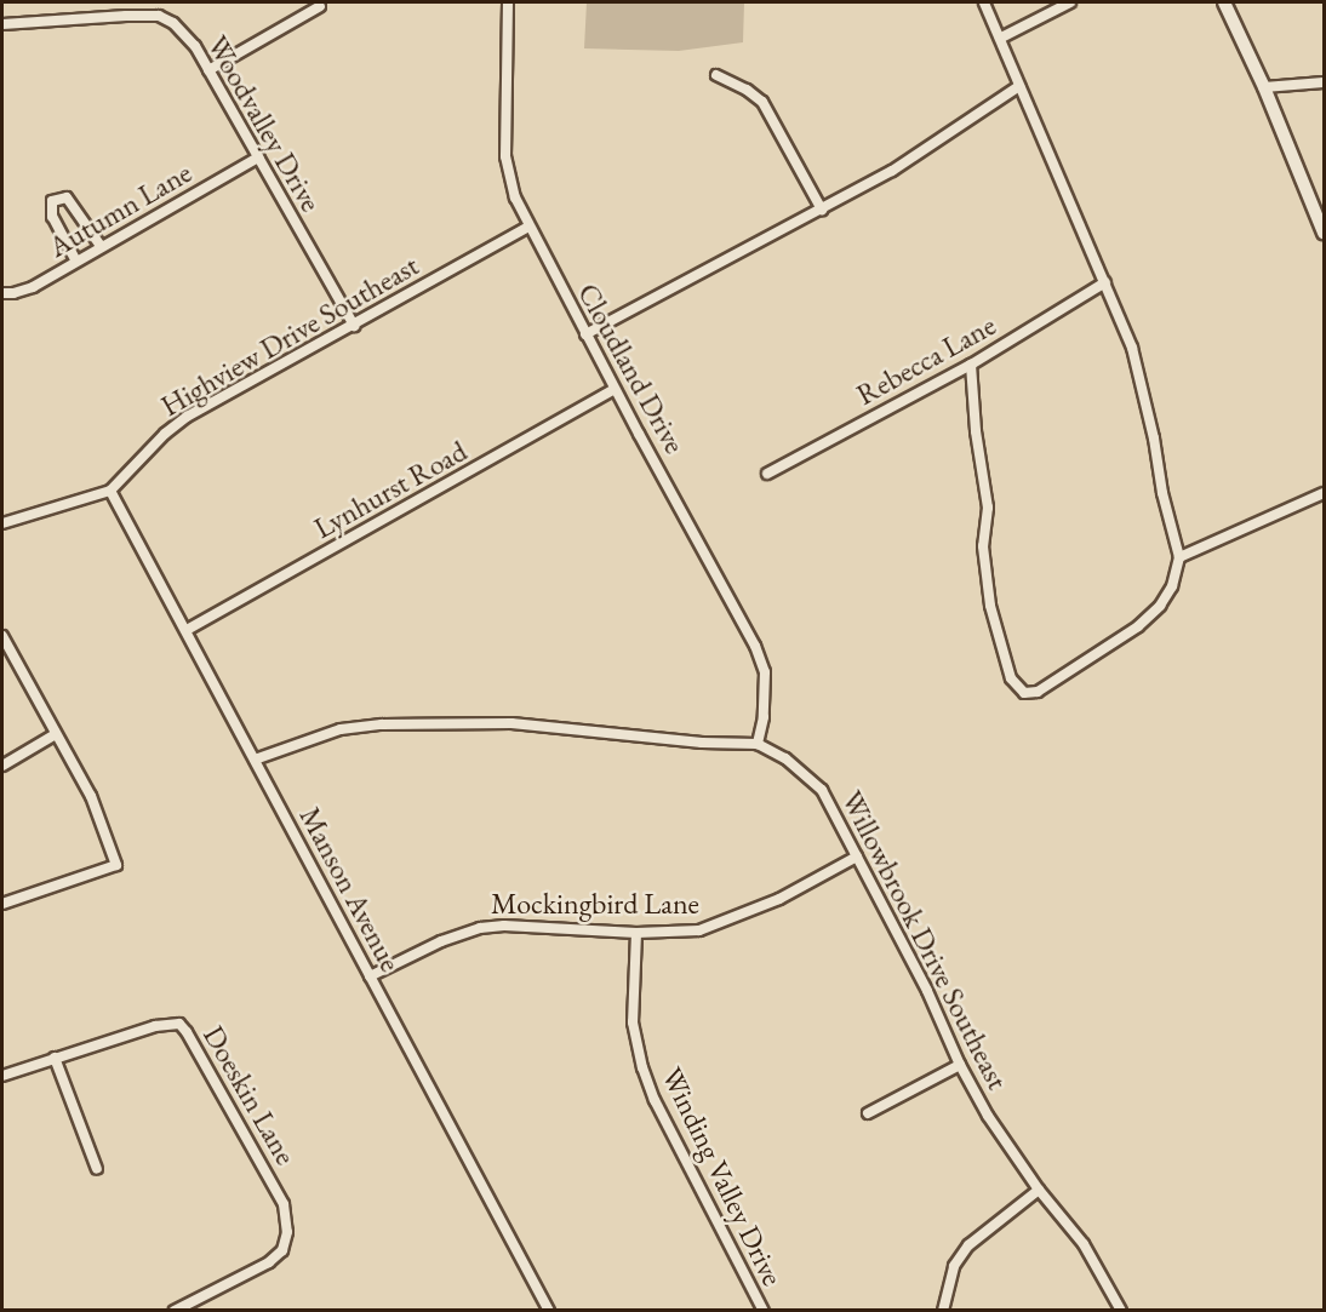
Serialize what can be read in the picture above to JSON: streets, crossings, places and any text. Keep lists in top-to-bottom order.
{
  "streets": {
    "street": [
      "Woodvalley Drive",
      "Autumn Lane",
      "Highview Drive Southeast",
      "Rebecca Lane",
      "Cloudland Drive",
      "Lynhurst Road",
      "Manson Avenue",
      "Mockingbird Lane",
      "Willowbrook Drive Southeast",
      "Doeskin Lane",
      "Winding Valley Drive"
    ]
  },
  "crossings": [
    ["Woodvalley Drive", "Autumn Lane"],
    ["Woodvalley Drive", "Highview Drive Southeast"],
    ["Highview Drive Southeast", "Cloudland Drive"],
    ["Highview Drive Southeast", "Manson Avenue"],
    ["Cloudland Drive", "Lynhurst Road"],
    ["Cloudland Drive", "Willowbrook Drive Southeast"],
    ["Lynhurst Road", "Manson Avenue"],
    ["Manson Avenue", "Mockingbird Lane"],
    ["Manson Avenue", "Willowbrook Drive Southeast"],
    ["Mockingbird Lane", "Willowbrook Drive Southeast"],
    ["Mockingbird Lane", "Winding Valley Drive"]
  ]
}
